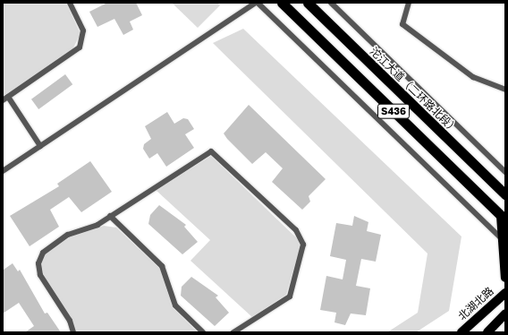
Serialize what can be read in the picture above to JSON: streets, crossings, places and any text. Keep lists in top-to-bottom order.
{
  "streets": {
    "highway": ["沱江大道（二环路北段）", "S436"],
    "main road": ["北湖北路"]
  }
}
